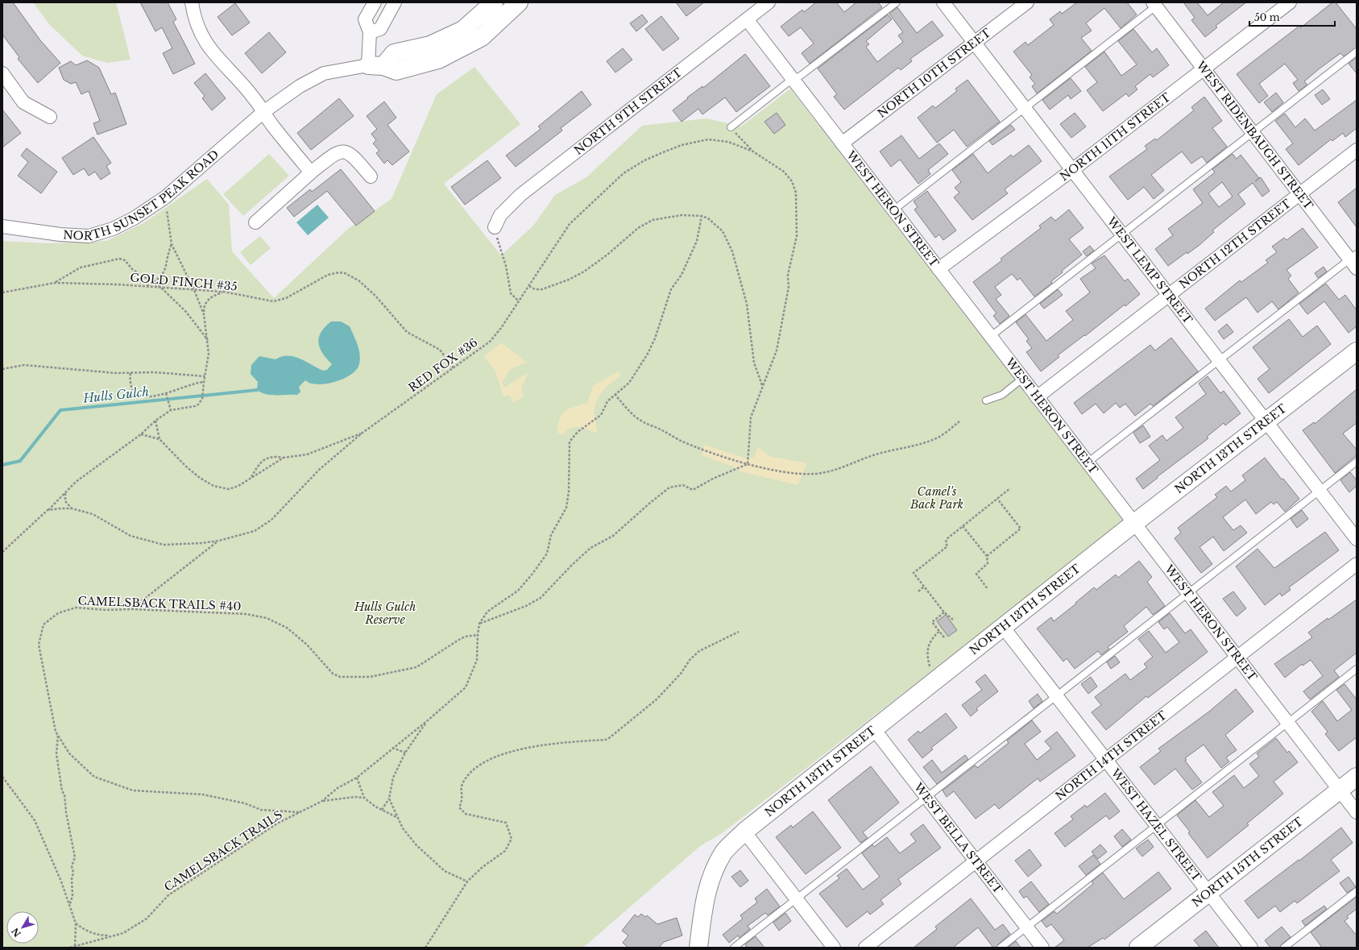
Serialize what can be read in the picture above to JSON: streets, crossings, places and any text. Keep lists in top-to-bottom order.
{
  "streets": {
    "street": [
      "NORTH 10TH STREET",
      "NORTH 9TH STREET",
      "WEST RIDENBAUGH STREET",
      "NORTH 11TH STREET",
      "NORTH SUNSET PEAK ROAD",
      "WEST HERON STREET",
      "NORTH 12TH STREET",
      "WEST LEMP STREET",
      "NORTH 13TH STREET",
      "NORTH 14TH STREET",
      "WEST HAZEL STREET",
      "WEST BELLA STREET",
      "NORTH 15TH STREET"
    ],
    "path": [
      "GOLD FINCH #35",
      "RED FOX #36",
      "CAMELSBACK TRAILS #40",
      "CAMELSBACK TRAILS"
    ]
  },
  "crossings": [
    ["NORTH 10TH STREET", "WEST HERON STREET"],
    ["NORTH 10TH STREET", "WEST LEMP STREET"],
    ["NORTH 9TH STREET", "WEST HERON STREET"],
    ["WEST RIDENBAUGH STREET", "NORTH 11TH STREET"],
    ["WEST RIDENBAUGH STREET", "NORTH 12TH STREET"],
    ["NORTH 11TH STREET", "WEST HERON STREET"],
    ["NORTH 11TH STREET", "WEST LEMP STREET"],
    ["WEST HERON STREET", "NORTH 12TH STREET"],
    ["WEST HERON STREET", "NORTH 13TH STREET"],
    ["WEST HERON STREET", "NORTH 14TH STREET"],
    ["WEST HERON STREET", "NORTH 15TH STREET"],
    ["NORTH 12TH STREET", "WEST LEMP STREET"],
    ["WEST LEMP STREET", "NORTH 13TH STREET"],
    ["GOLD FINCH #35", "RED FOX #36"],
    ["NORTH 13TH STREET", "WEST HAZEL STREET"],
    ["NORTH 13TH STREET", "WEST BELLA STREET"],
    ["CAMELSBACK TRAILS #40", "CAMELSBACK TRAILS"],
    ["NORTH 14TH STREET", "WEST HAZEL STREET"],
    ["NORTH 14TH STREET", "WEST BELLA STREET"],
    ["WEST HAZEL STREET", "NORTH 15TH STREET"]
  ],
  "water": ["Hulls Gulch"],
  "parks": ["Camel's Back Park", "Hulls Gulch Reserve"],
  "scale_bar": "50 m",
  "north": "bottom left"
}
